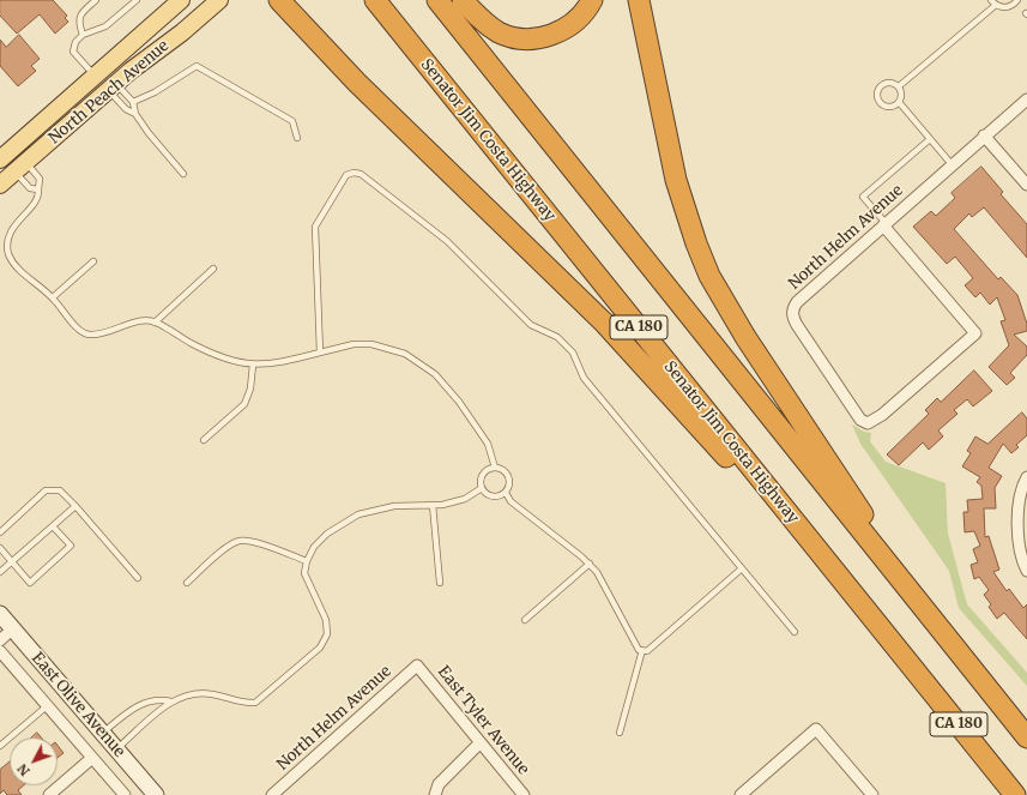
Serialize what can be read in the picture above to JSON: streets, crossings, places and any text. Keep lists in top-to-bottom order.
{
  "streets": {
    "highway": ["Senator Jim Costa Highway", "CA 180"],
    "main road": ["North Peach Avenue", "East Olive Avenue"],
    "street": ["North Helm Avenue", "East Tyler Avenue"]
  },
  "crossings": [
    ["North Helm Avenue", "East Tyler Avenue"]
  ],
  "north": "bottom left"
}
